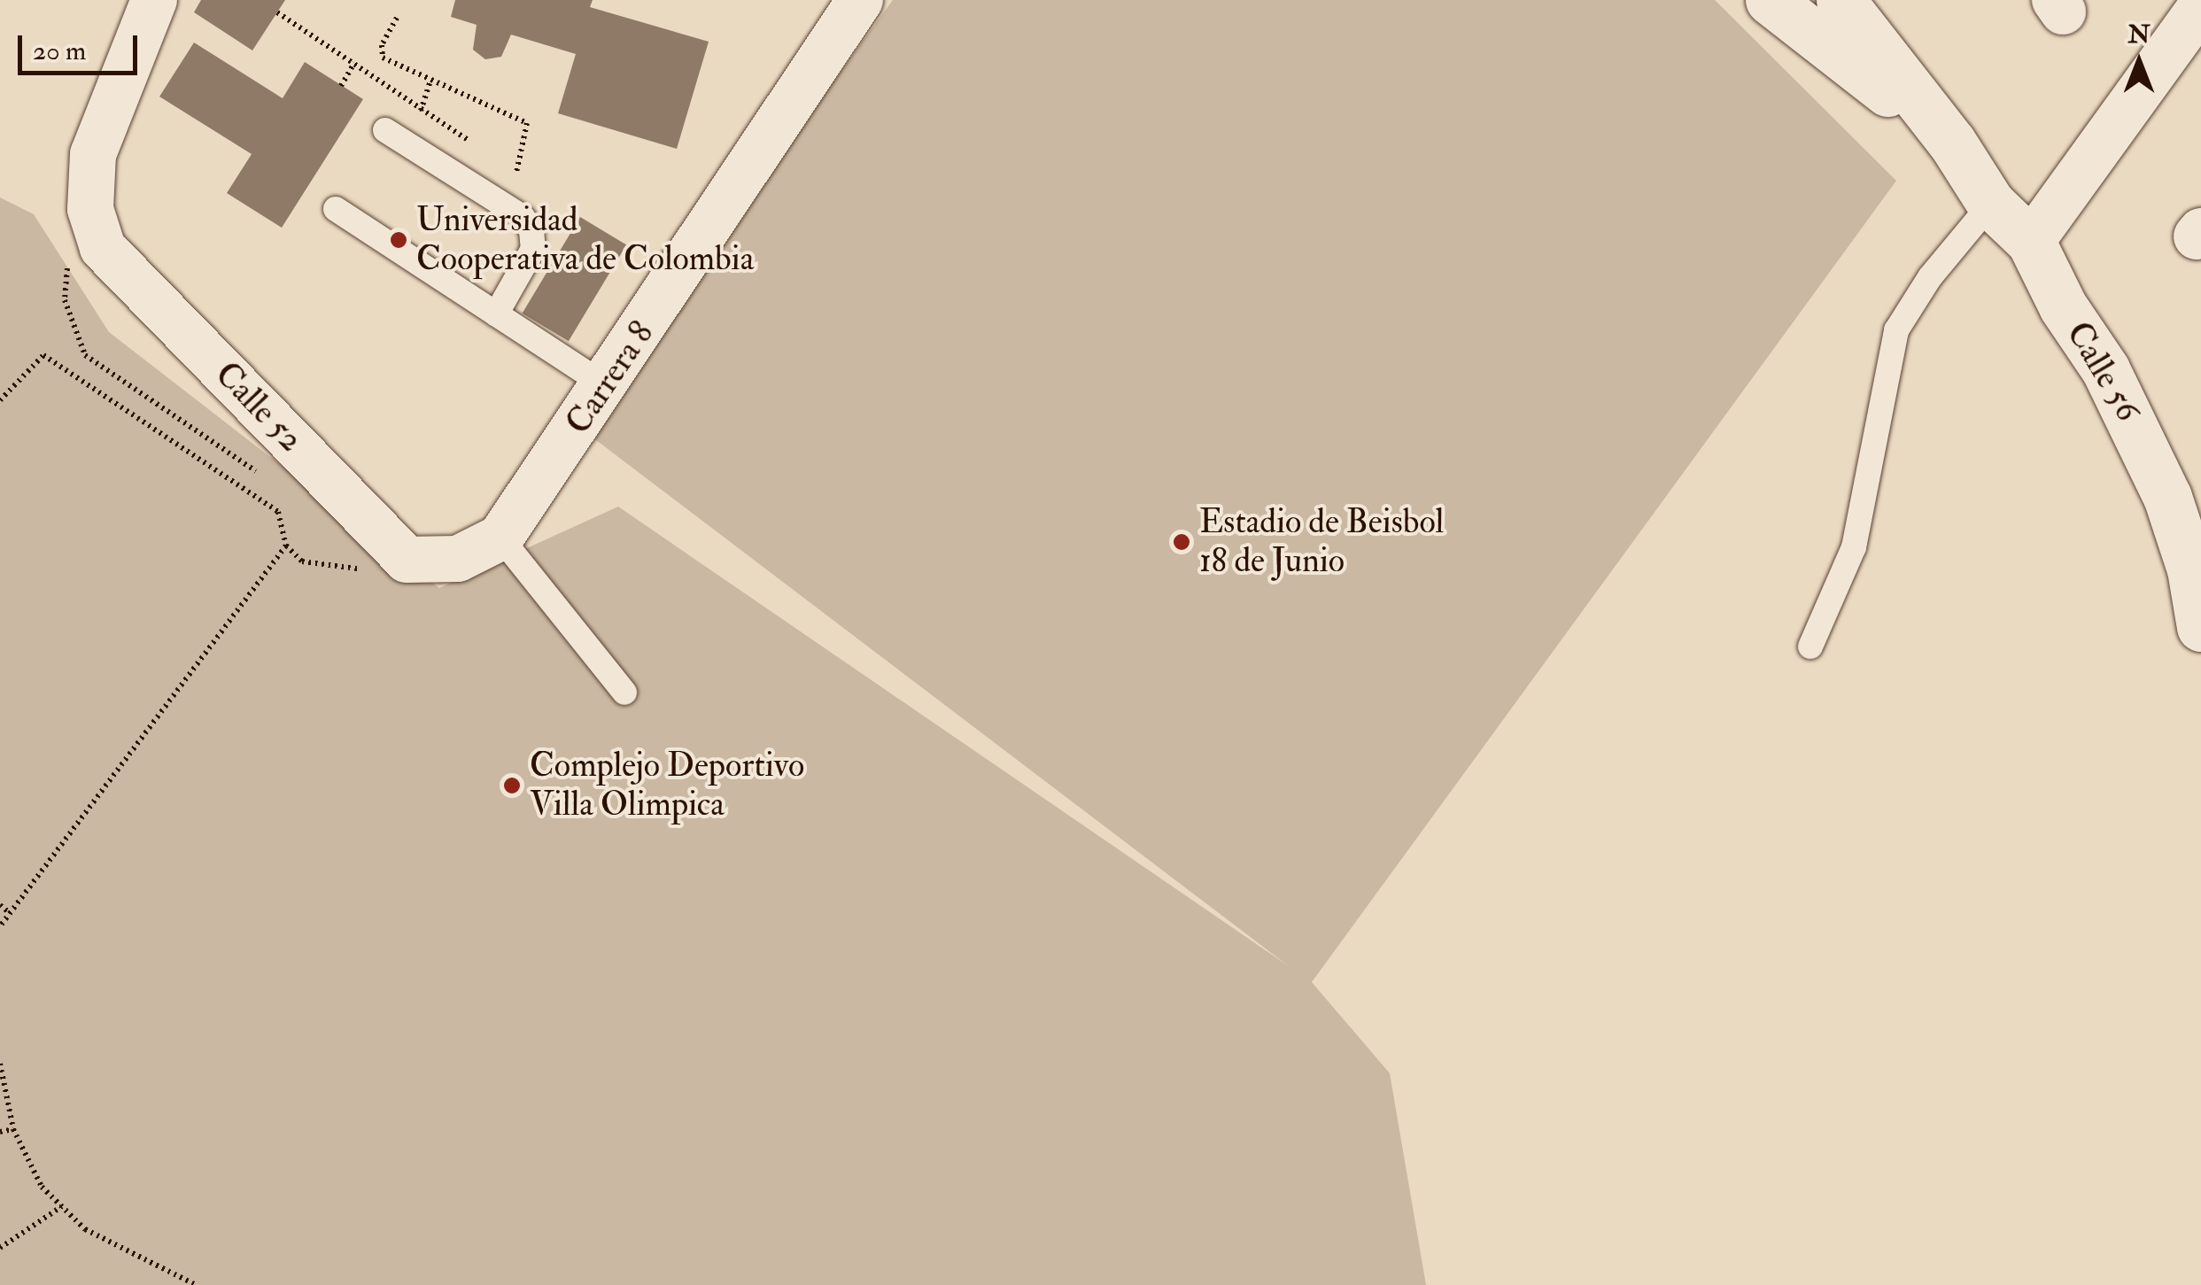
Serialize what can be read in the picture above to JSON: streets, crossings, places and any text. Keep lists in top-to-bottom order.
{
  "streets": {
    "street": ["Calle 56", "Carrera 8", "Calle 52"]
  },
  "crossings": [
    ["Carrera 8", "Calle 52"]
  ],
  "places": ["Universidad Cooperativa de Colombia", "Estadio de Beisbol 18 de Junio", "Complejo Deportivo Villa Olimpica"],
  "scale_bar": "20 m",
  "north": "top"
}
